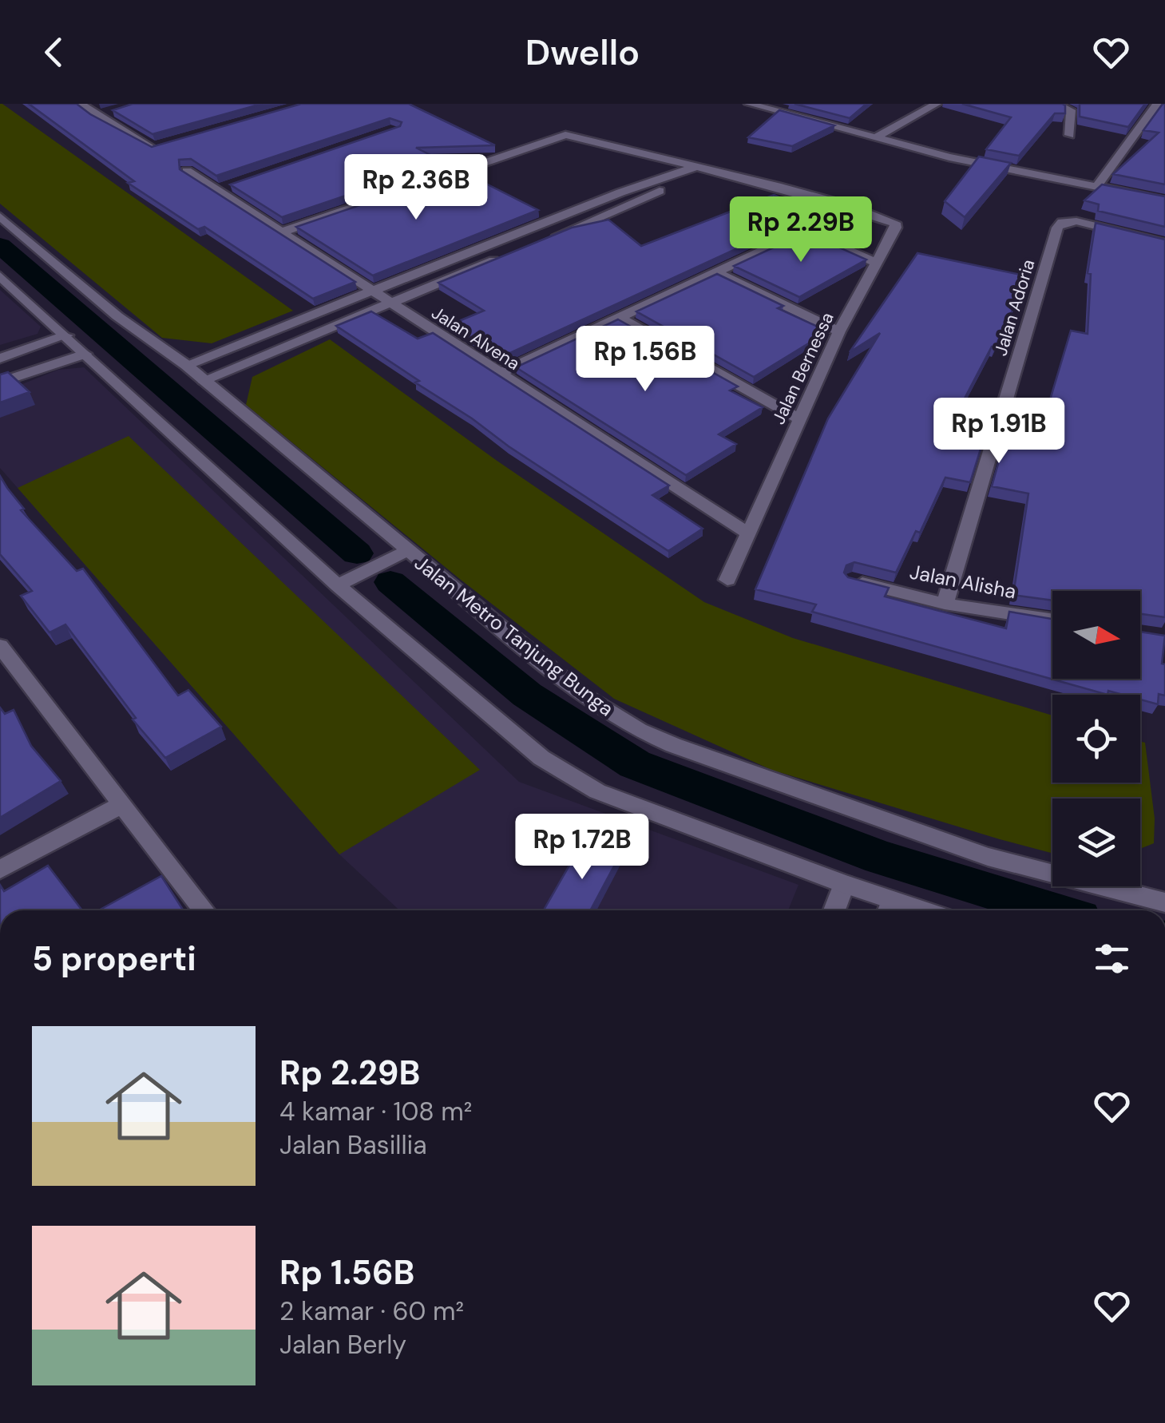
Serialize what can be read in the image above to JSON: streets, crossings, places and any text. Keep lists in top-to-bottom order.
{
  "streets": {
    "street": [
      "Jalan Adoria",
      "Jalan Alvena",
      "Jalan Bernessa",
      "Jalan Alisha",
      "Jalan Metro Tanjung Bunga"
    ]
  },
  "crossings": [
    ["Jalan Adoria", "Jalan Alisha"],
    ["Jalan Alvena", "Jalan Bernessa"]
  ],
  "north": "right",
  "page": {
    "header": "Dwello",
    "price": [
      "Rp 2.36B",
      "Rp 2.29B",
      "Rp 1.56B",
      "Rp 1.91B",
      "Rp 1.72B"
    ],
    "heading": "5 properti",
    "list": [
      {
        "name": "Rp 2.29B",
        "note": "4 kamar · 108 m² · Jalan Basillia"
      },
      {
        "name": "Rp 1.56B",
        "note": "2 kamar · 60 m² · Jalan Berly"
      }
    ]
  }
}
